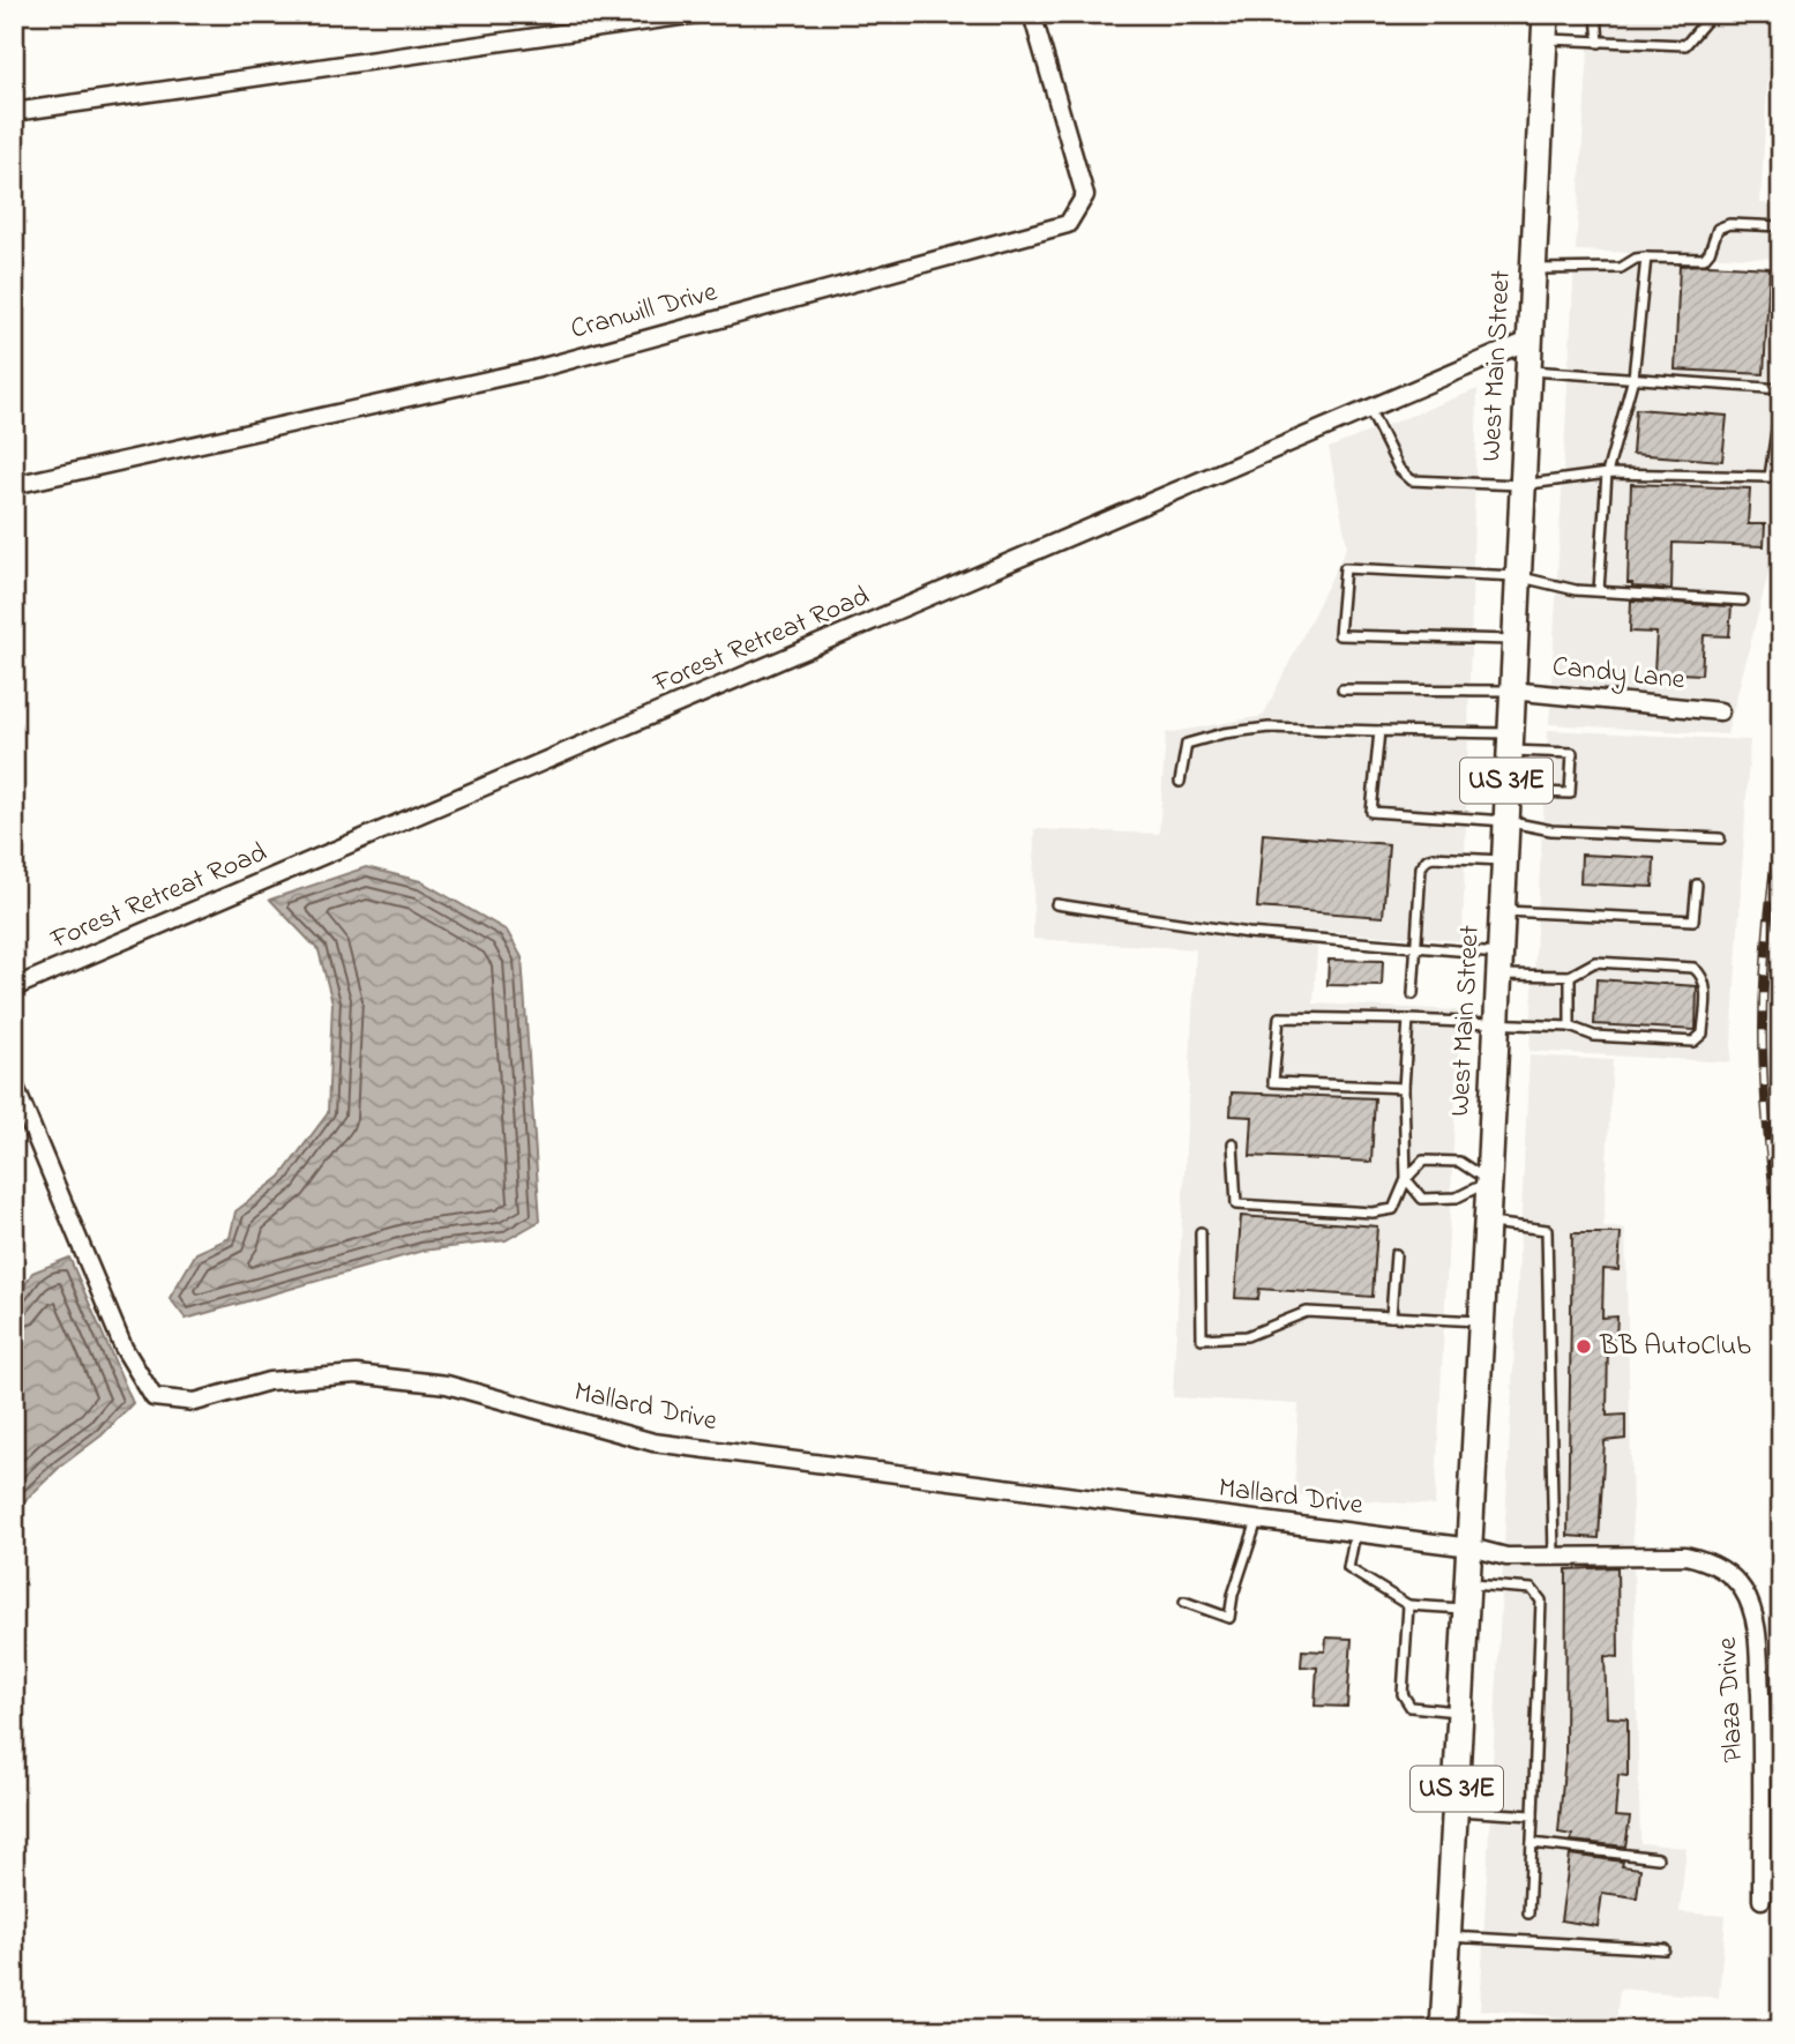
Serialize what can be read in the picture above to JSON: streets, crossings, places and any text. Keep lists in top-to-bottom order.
{
  "streets": {
    "main road": ["West Main Street", "US 31E"],
    "street": [
      "Cranwill Drive",
      "Forest Retreat Road",
      "Candy Lane",
      "Mallard Drive",
      "Plaza Drive"
    ]
  },
  "crossings": [
    ["West Main Street", "Forest Retreat Road"],
    ["West Main Street", "Candy Lane"],
    ["West Main Street", "Mallard Drive"],
    ["West Main Street", "Plaza Drive"],
    ["Mallard Drive", "Plaza Drive"]
  ],
  "places": ["BB AutoClub"]
}
